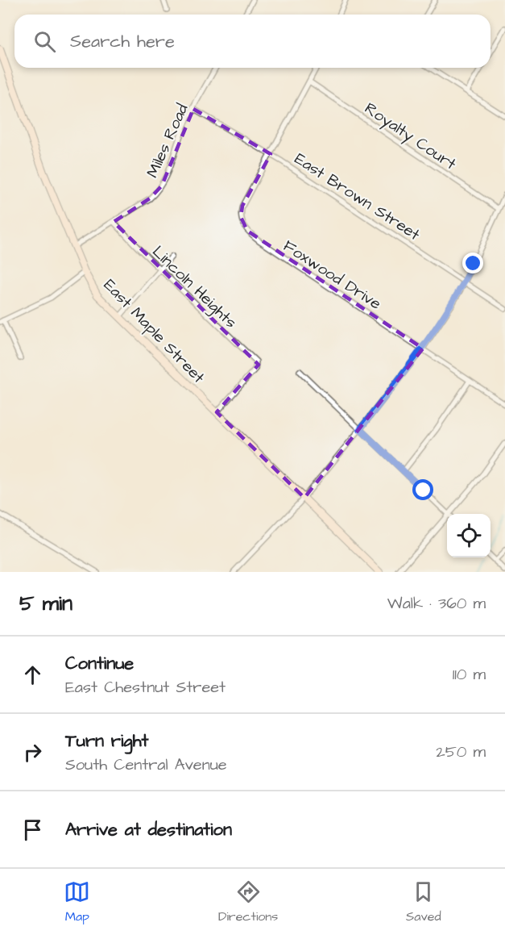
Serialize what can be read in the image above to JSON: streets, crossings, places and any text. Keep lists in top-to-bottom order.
{
  "streets": {
    "main road": ["East Maple Street"],
    "street": [
      "Royalty Court",
      "Miles Road",
      "East Brown Street",
      "Foxwood Drive",
      "Lincoln Heights"
    ]
  },
  "crossings": [
    ["Royalty Court", "Foxwood Drive"],
    ["Miles Road", "East Brown Street"],
    ["Miles Road", "Lincoln Heights"],
    ["Miles Road", "East Maple Street"],
    ["East Brown Street", "Foxwood Drive"],
    ["Lincoln Heights", "East Maple Street"]
  ],
  "page": {
    "search": "Search here",
    "heading": ["5 min", "Walk · 360 m"],
    "list": [
      ["Continue", "East Chestnut Street", "110 m"],
      ["Turn right", "South Central Avenue", "250 m"],
      "Arrive at destination"
    ],
    "nav": ["Map", "Directions", "Saved"]
  }
}
